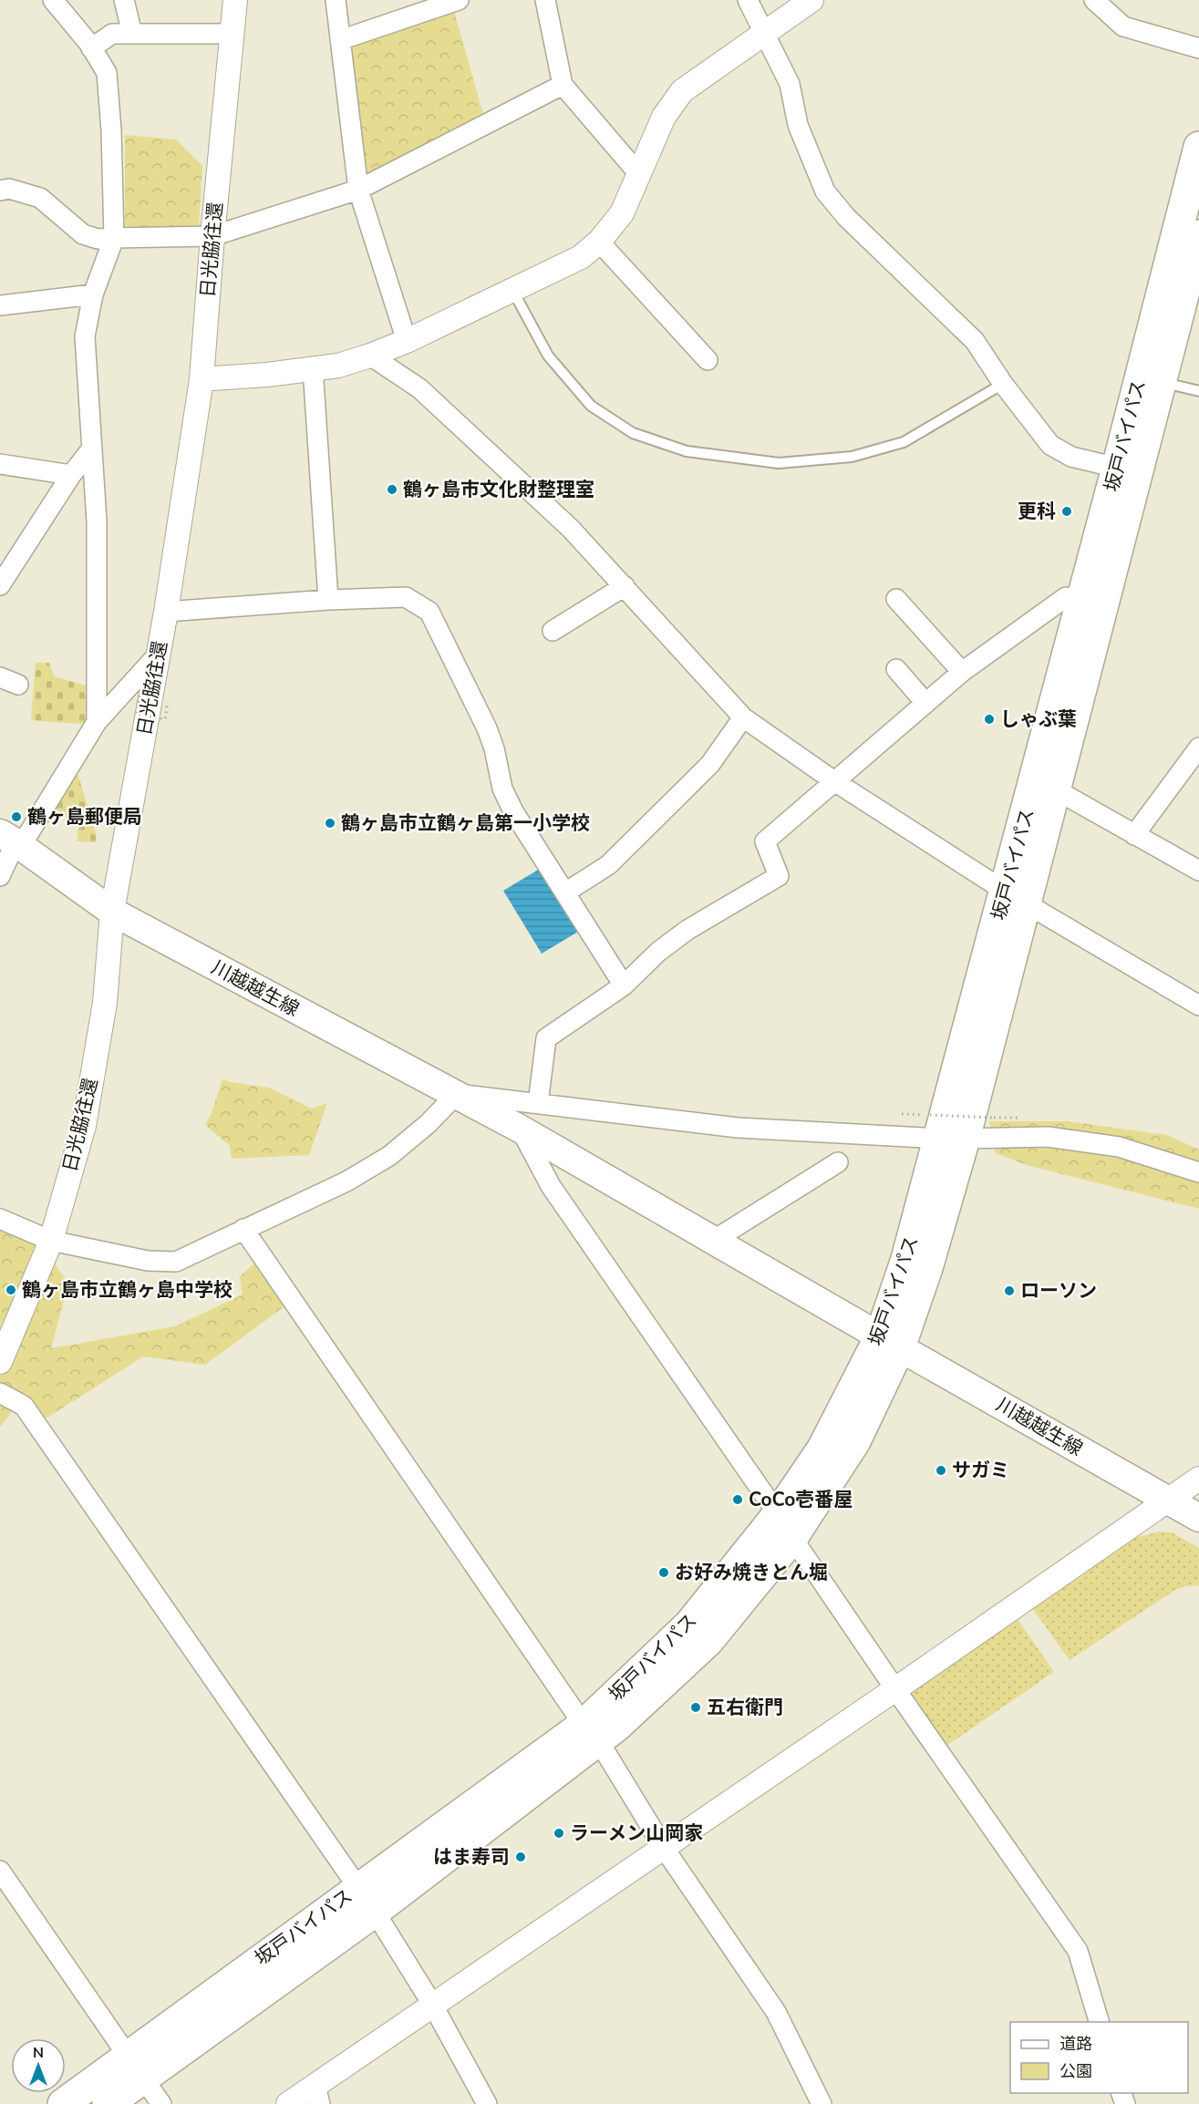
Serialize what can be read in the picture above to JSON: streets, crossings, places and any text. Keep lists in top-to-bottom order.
{
  "streets": {
    "highway": ["坂戸バイパス"],
    "main road": ["川越越生線"],
    "street": ["日光脇往還"]
  },
  "crossings": [
    ["日光脇往還", "川越越生線"],
    ["坂戸バイパス", "川越越生線"]
  ],
  "places": [
    "鶴ヶ島市文化財整理室",
    "更科",
    "しゃぶ葉",
    "鶴ヶ島郵便局",
    "鶴ヶ島市立鶴ヶ島第一小学校",
    "鶴ヶ島市立鶴ヶ島中学校",
    "ローソン",
    "サガミ",
    "CoCo壱番屋",
    "お好み焼きとん堀",
    "五右衛門",
    "ラーメン山岡家",
    "はま寿司"
  ],
  "legend": ["道路", "公園"],
  "north": "top"
}
